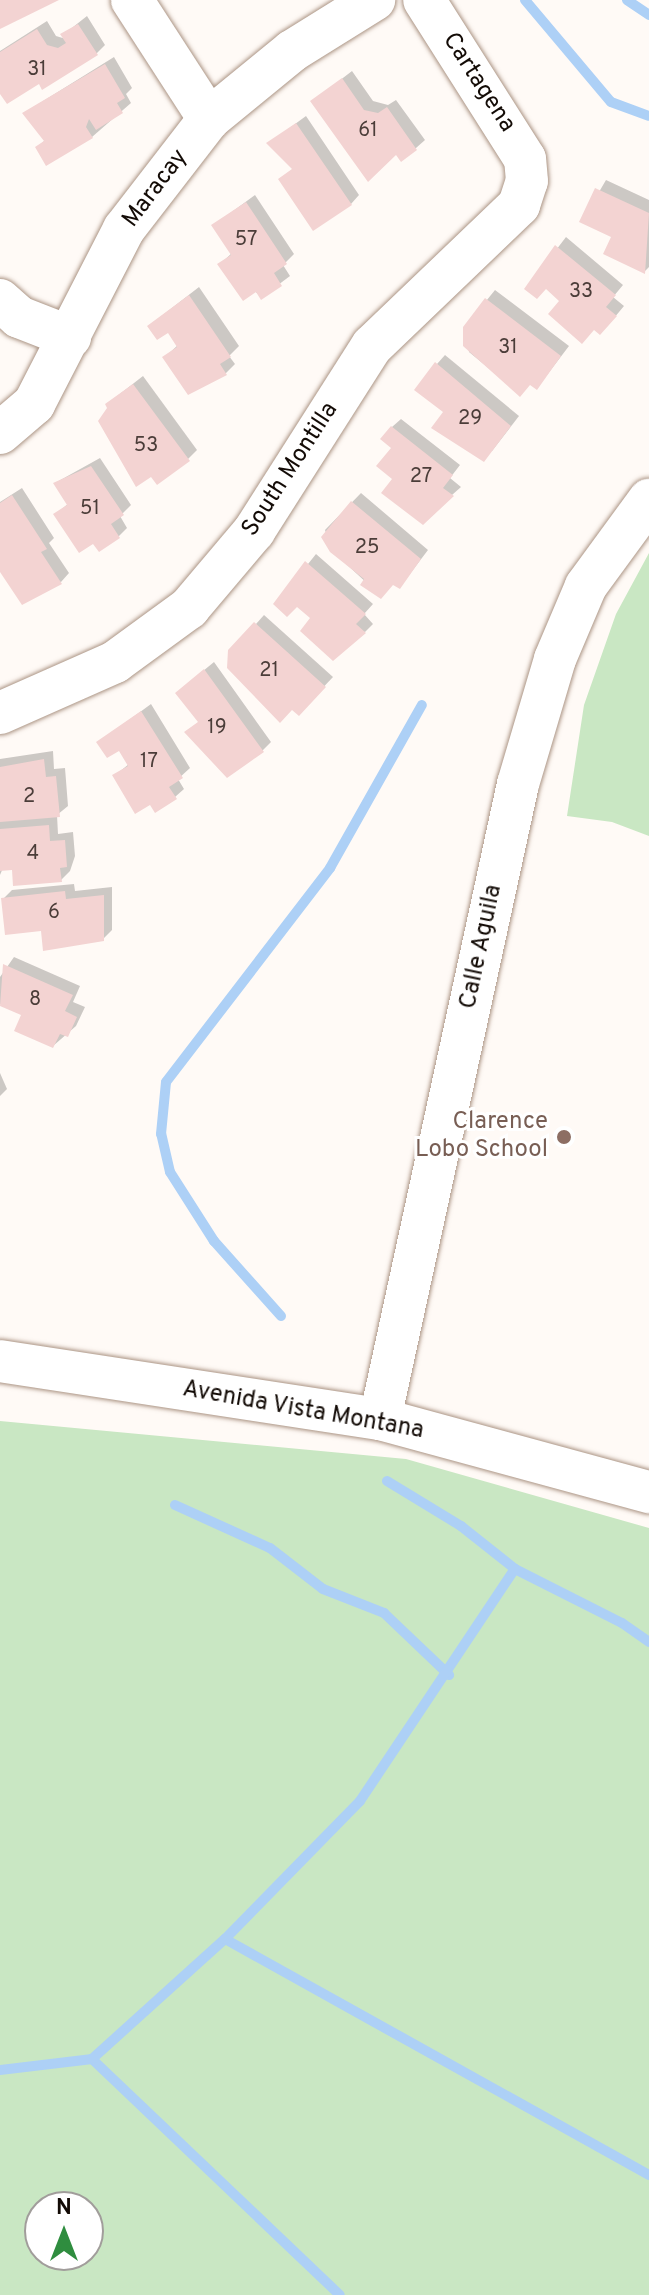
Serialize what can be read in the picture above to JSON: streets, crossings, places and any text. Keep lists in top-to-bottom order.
{
  "streets": {
    "street": [
      "Cartagena",
      "Maracay",
      "South Montilla",
      "Calle Aguila",
      "Avenida Vista Montana"
    ]
  },
  "crossings": [
    ["Cartagena", "South Montilla"],
    ["Calle Aguila", "Avenida Vista Montana"]
  ],
  "places": ["Clarence Lobo School"],
  "house_numbers": [
    "31",
    "61",
    "57",
    "33",
    "31",
    "29",
    "53",
    "27",
    "51",
    "25",
    "21",
    "19",
    "17",
    "2",
    "4",
    "6",
    "8"
  ],
  "north": "top"
}
